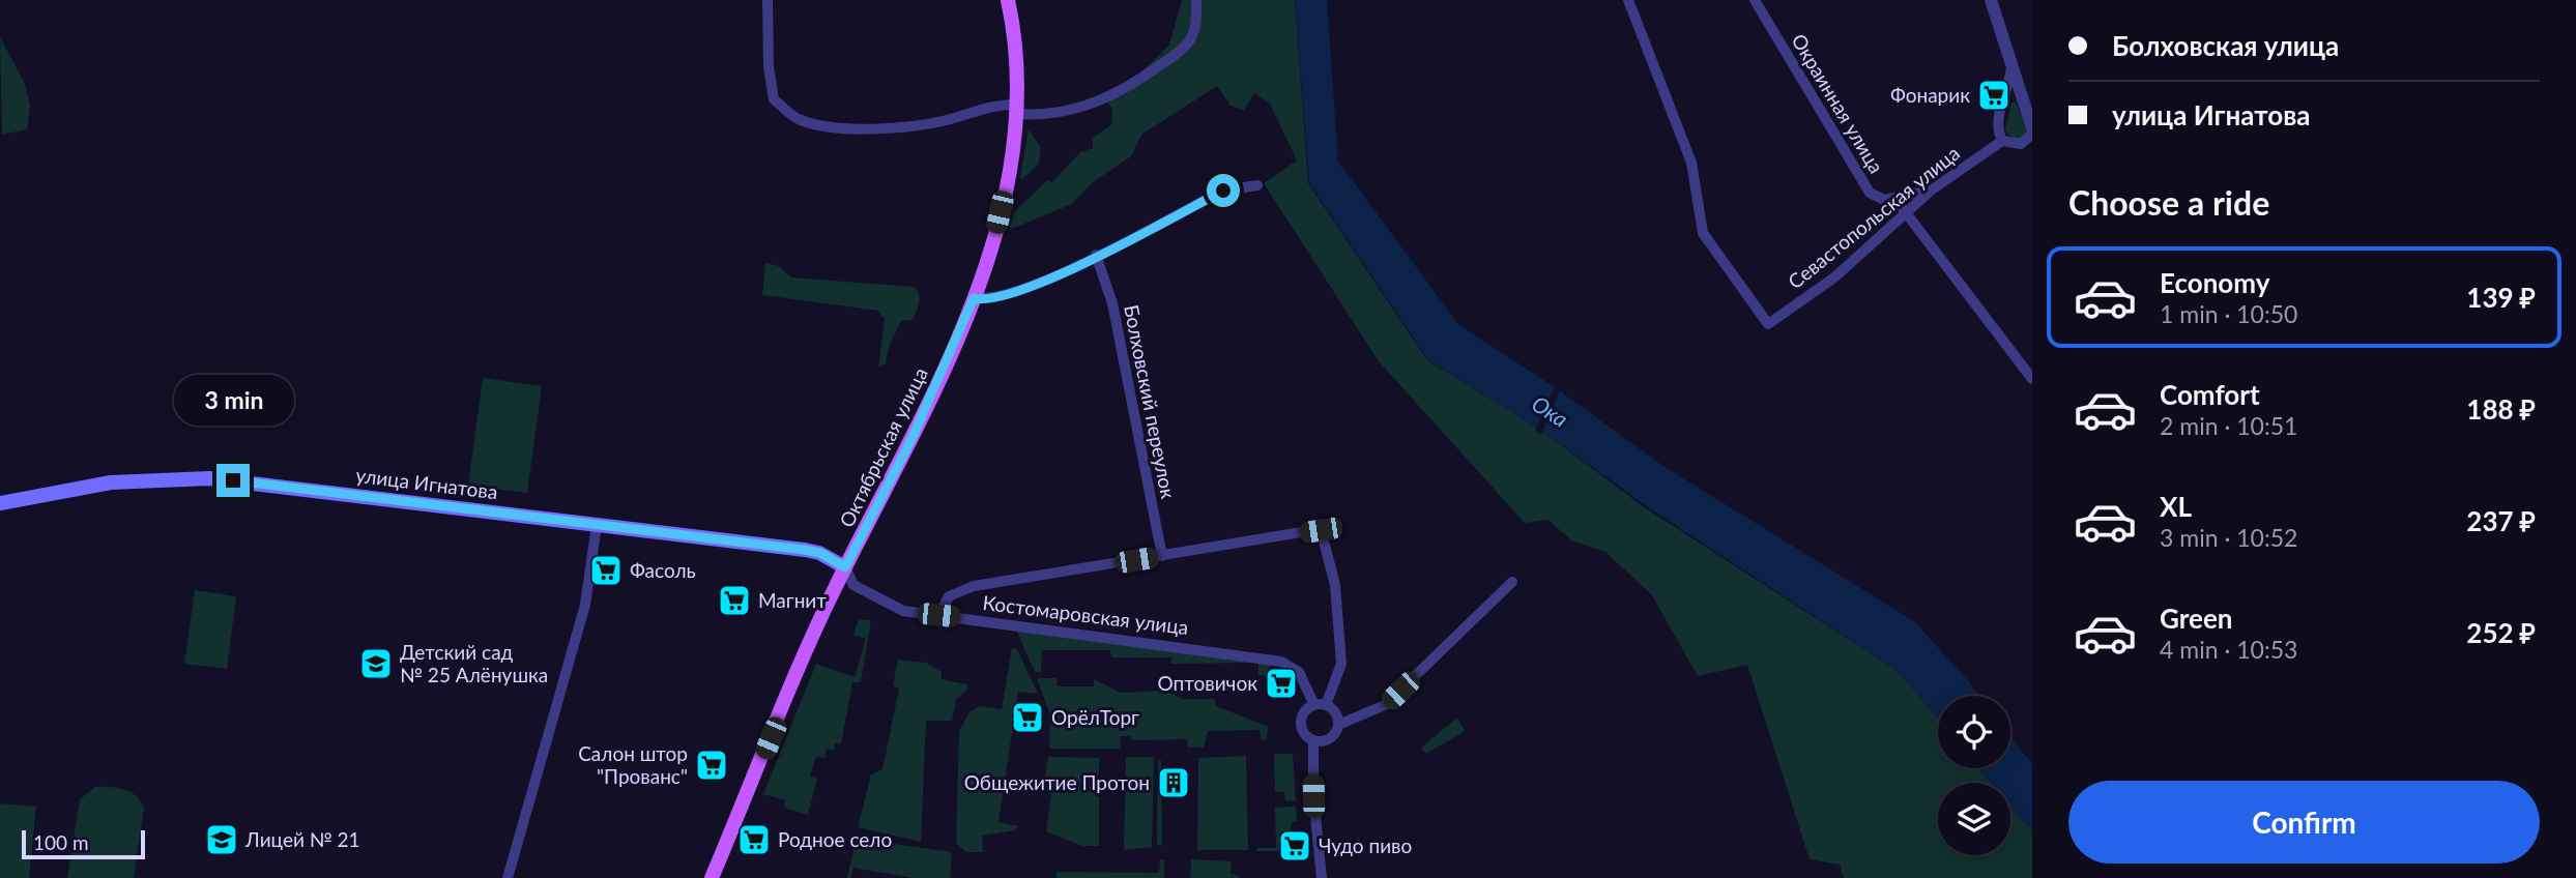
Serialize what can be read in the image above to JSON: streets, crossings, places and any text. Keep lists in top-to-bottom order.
{
  "streets": {
    "main road": ["Октябрьская улица", "улица Игнатова"],
    "street": [
      "Окраинная улица",
      "Севастопольская улица",
      "Болховский переулок",
      "Костомаровская улица"
    ]
  },
  "crossings": [
    ["Октябрьская улица", "улица Игнатова"],
    ["Октябрьская улица", "Костомаровская улица"],
    ["улица Игнатова", "Костомаровская улица"]
  ],
  "water": ["Ока"],
  "places": {
    "supermarket": [
      "Фонарик",
      "Фасоль",
      "Магнит",
      "Оптовичок",
      "ОрёлТорг",
      "Салон штор \"Прованс\"",
      "Родное село",
      "Чудо пиво"
    ],
    "school or university": ["Детский сад № 25 Алёнушка", "Лицей № 21"],
    "building": ["Общежитие Протон"]
  },
  "scale_bar": "100 m",
  "page": {
    "banner": ["Болховская улица", "улица Игнатова"],
    "heading": "Choose a ride",
    "list": [
      {
        "name": "Economy",
        "note": "1 min · 10:50",
        "value": "139 ₽"
      },
      {
        "name": "Comfort",
        "note": "2 min · 10:51",
        "value": "188 ₽"
      },
      {
        "name": "XL",
        "note": "3 min · 10:52",
        "value": "237 ₽"
      },
      {
        "name": "Green",
        "note": "4 min · 10:53",
        "value": "252 ₽"
      }
    ],
    "bubble": "3 min",
    "buttons": "Confirm",
    "scale": "100 m"
  }
}
